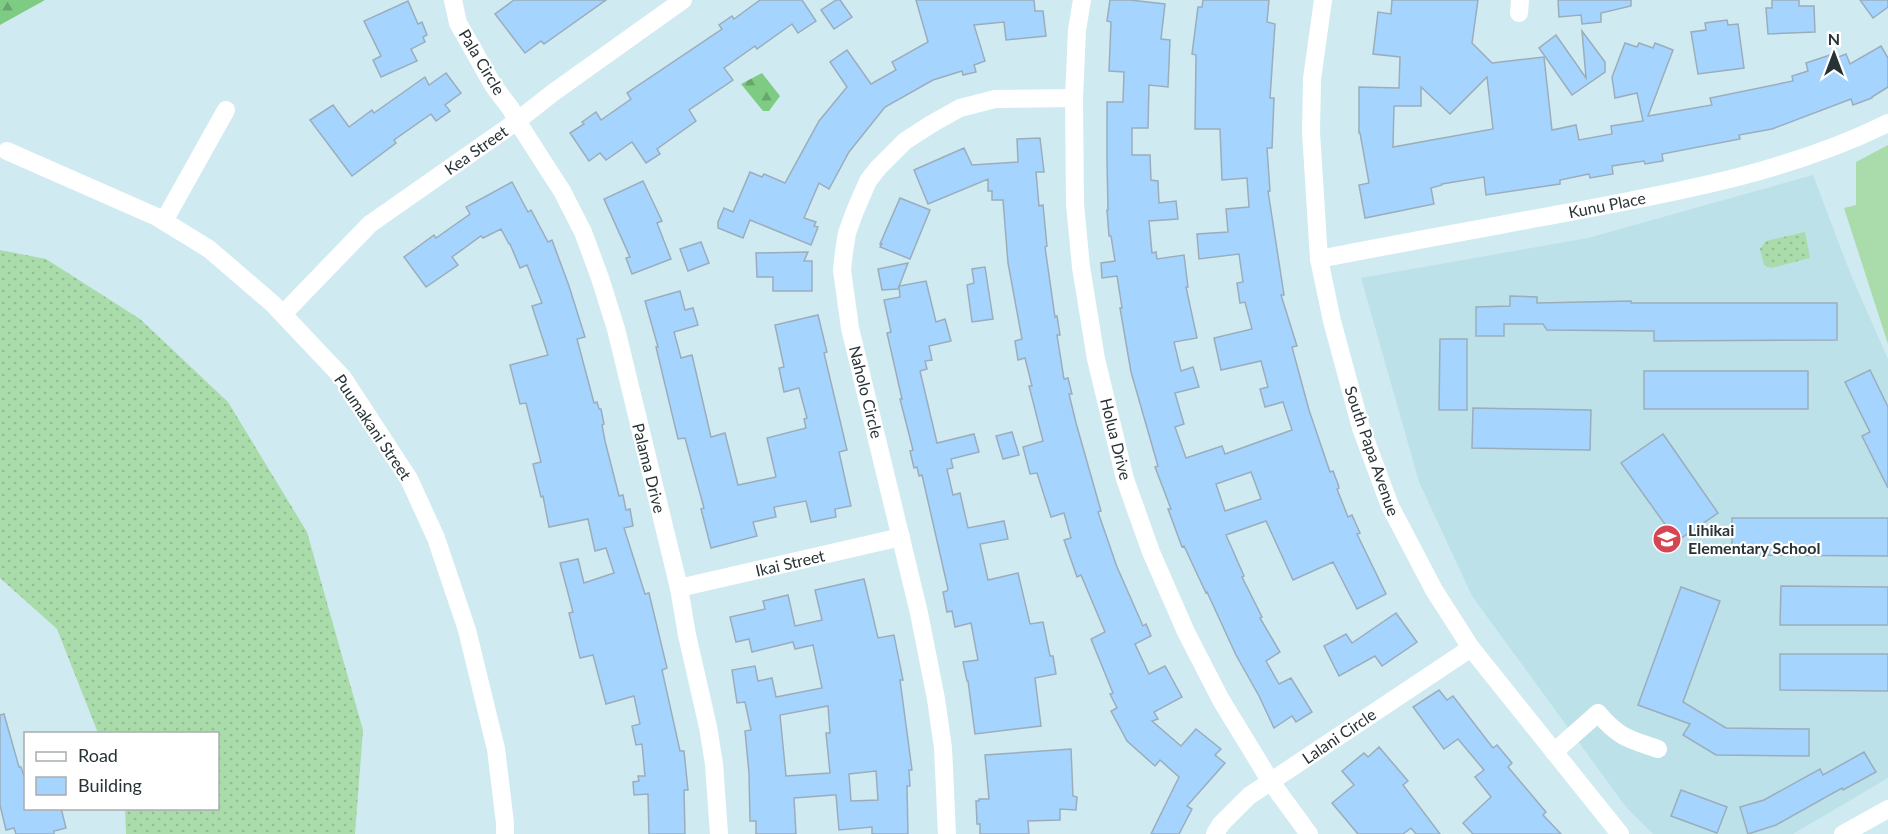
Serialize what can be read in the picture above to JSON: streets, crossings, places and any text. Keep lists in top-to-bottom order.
{
  "streets": {
    "street": [
      "Pala Circle",
      "Kea Street",
      "Kunu Place",
      "Naholo Circle",
      "Puumakani Street",
      "Holua Drive",
      "South Papa Avenue",
      "Palama Drive",
      "Ikai Street",
      "Lalani Circle"
    ]
  },
  "crossings": [
    ["Pala Circle", "Kea Street"],
    ["Pala Circle", "Palama Drive"],
    ["Kea Street", "Puumakani Street"],
    ["Kea Street", "Palama Drive"],
    ["Kunu Place", "South Papa Avenue"],
    ["Naholo Circle", "Holua Drive"],
    ["Naholo Circle", "Ikai Street"],
    ["Holua Drive", "Lalani Circle"],
    ["South Papa Avenue", "Lalani Circle"],
    ["Palama Drive", "Ikai Street"]
  ],
  "places": {
    "school or university": ["Lihikai Elementary School"]
  },
  "legend": ["Road", "Building"],
  "north": "top"
}
